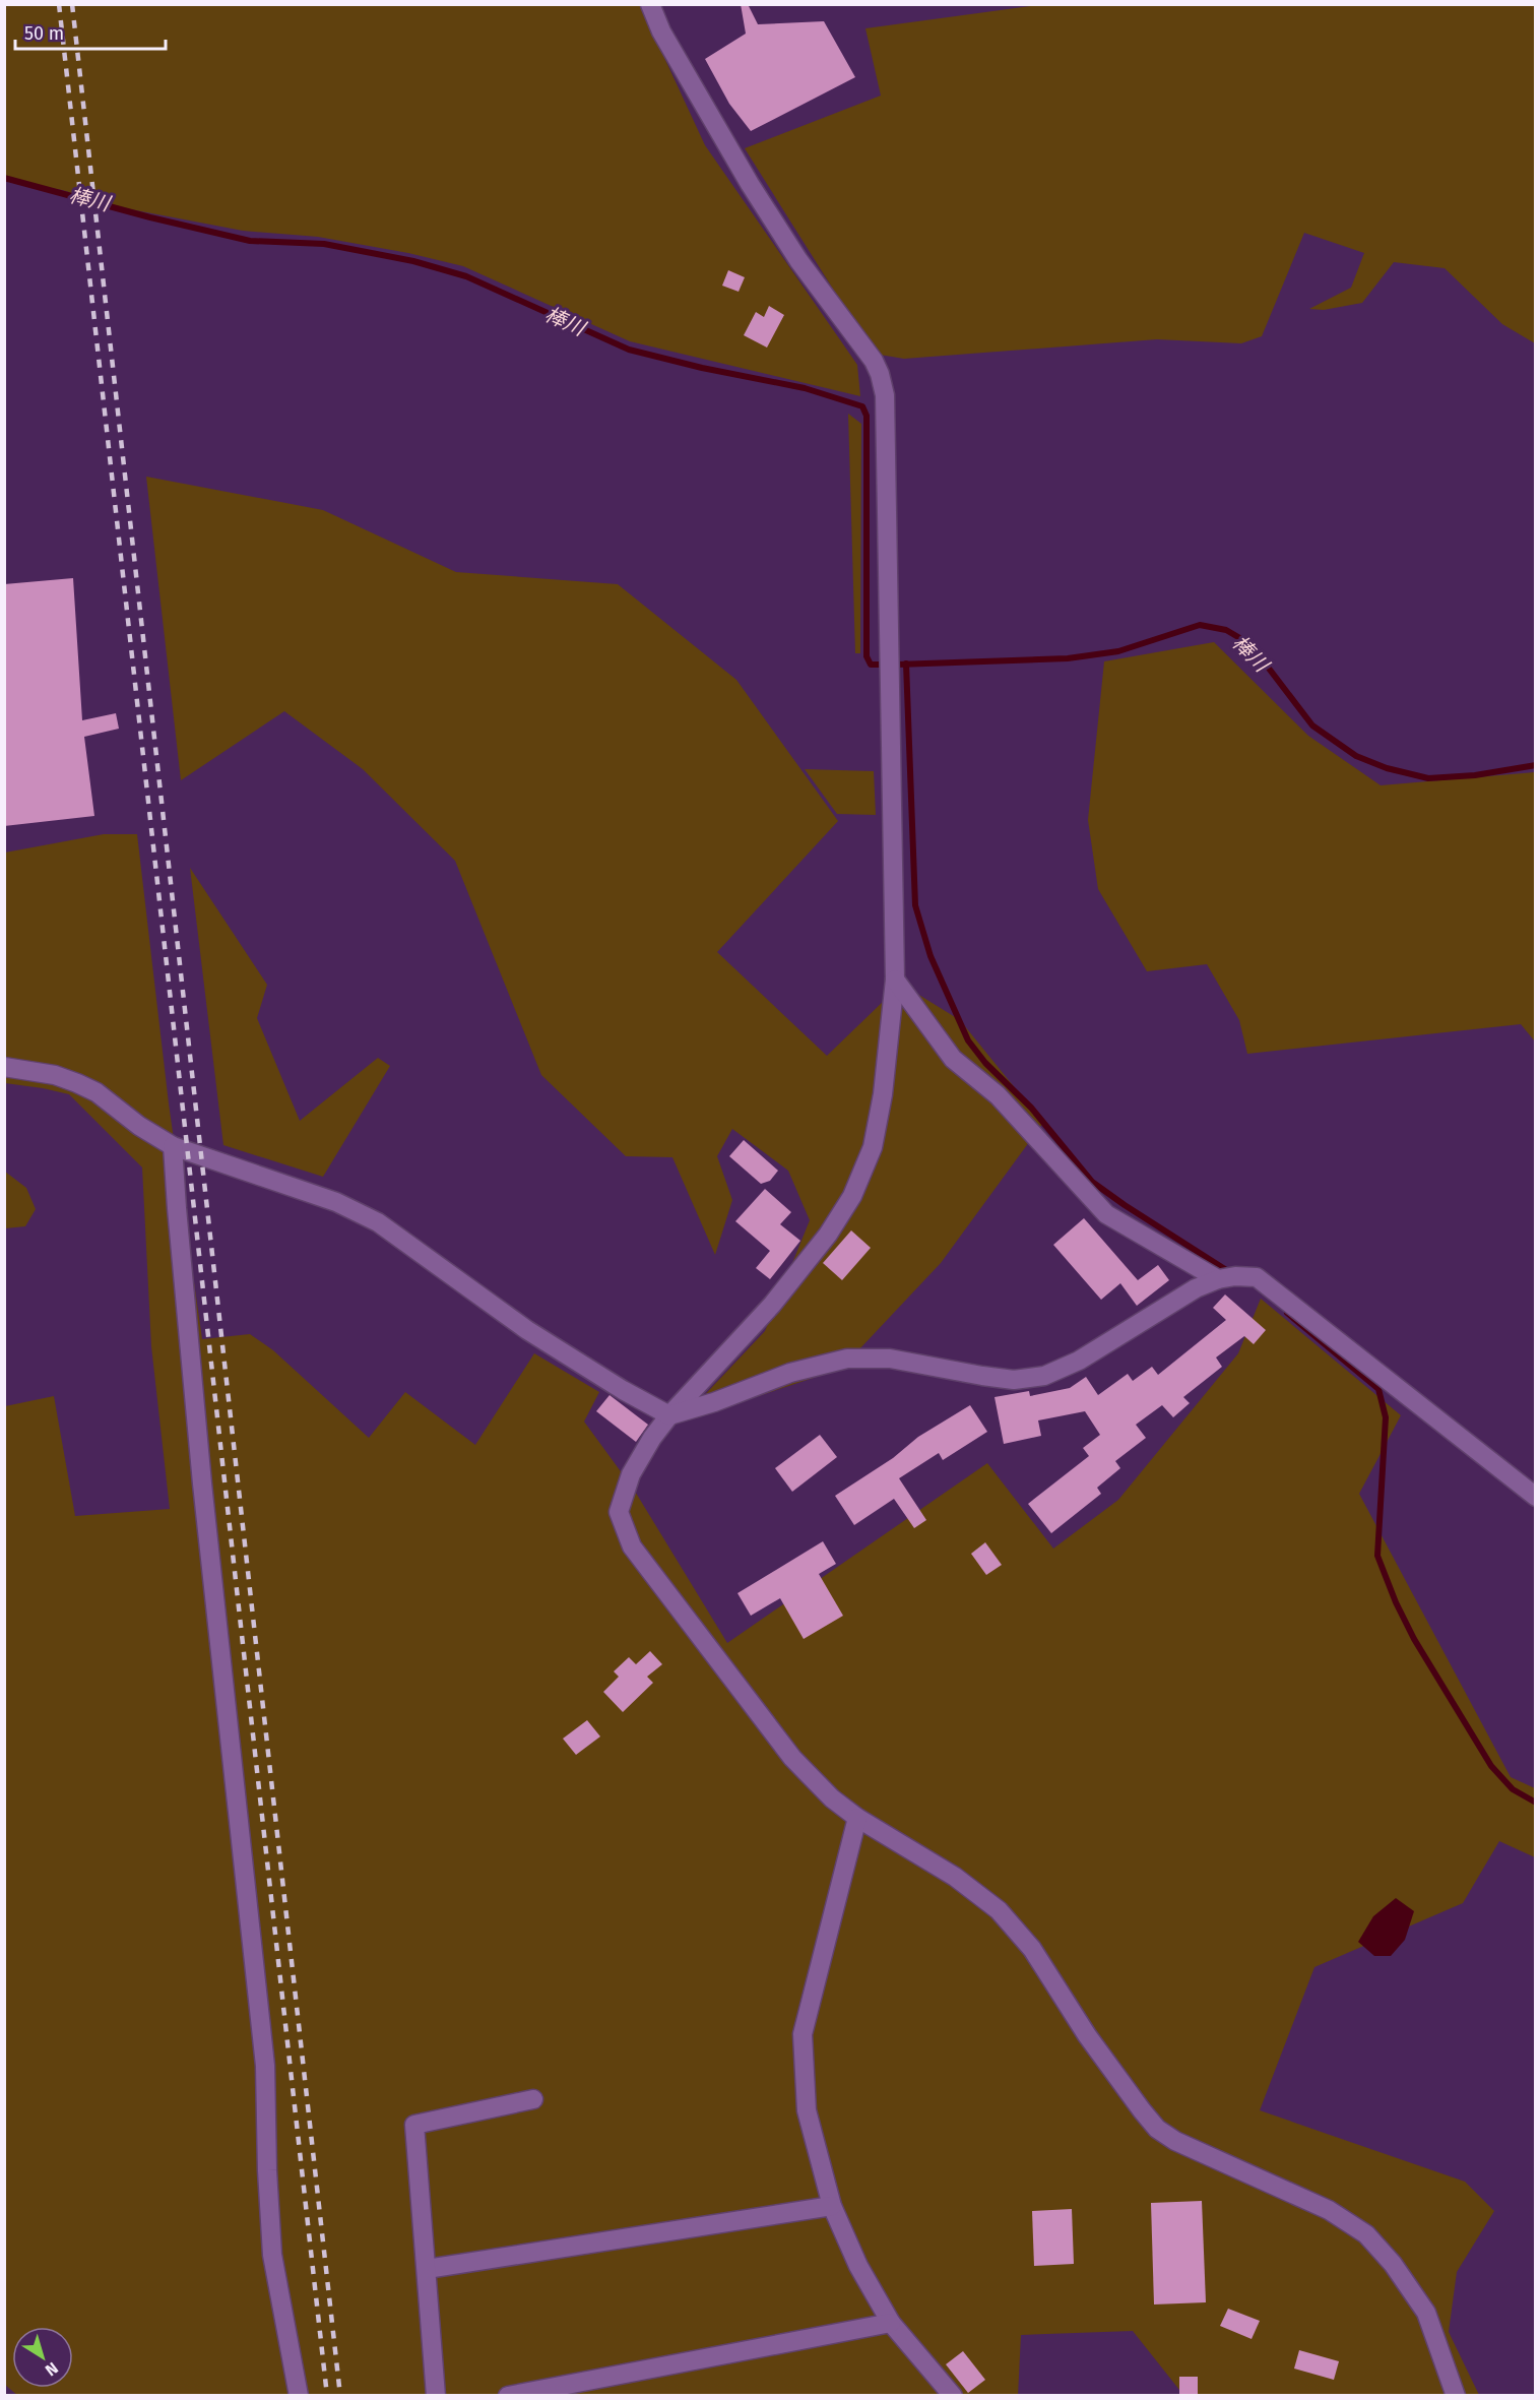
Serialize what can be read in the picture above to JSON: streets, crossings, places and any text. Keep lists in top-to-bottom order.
{
  "water": ["棒川"],
  "scale_bar": "50 m",
  "north": "bottom right"
}
